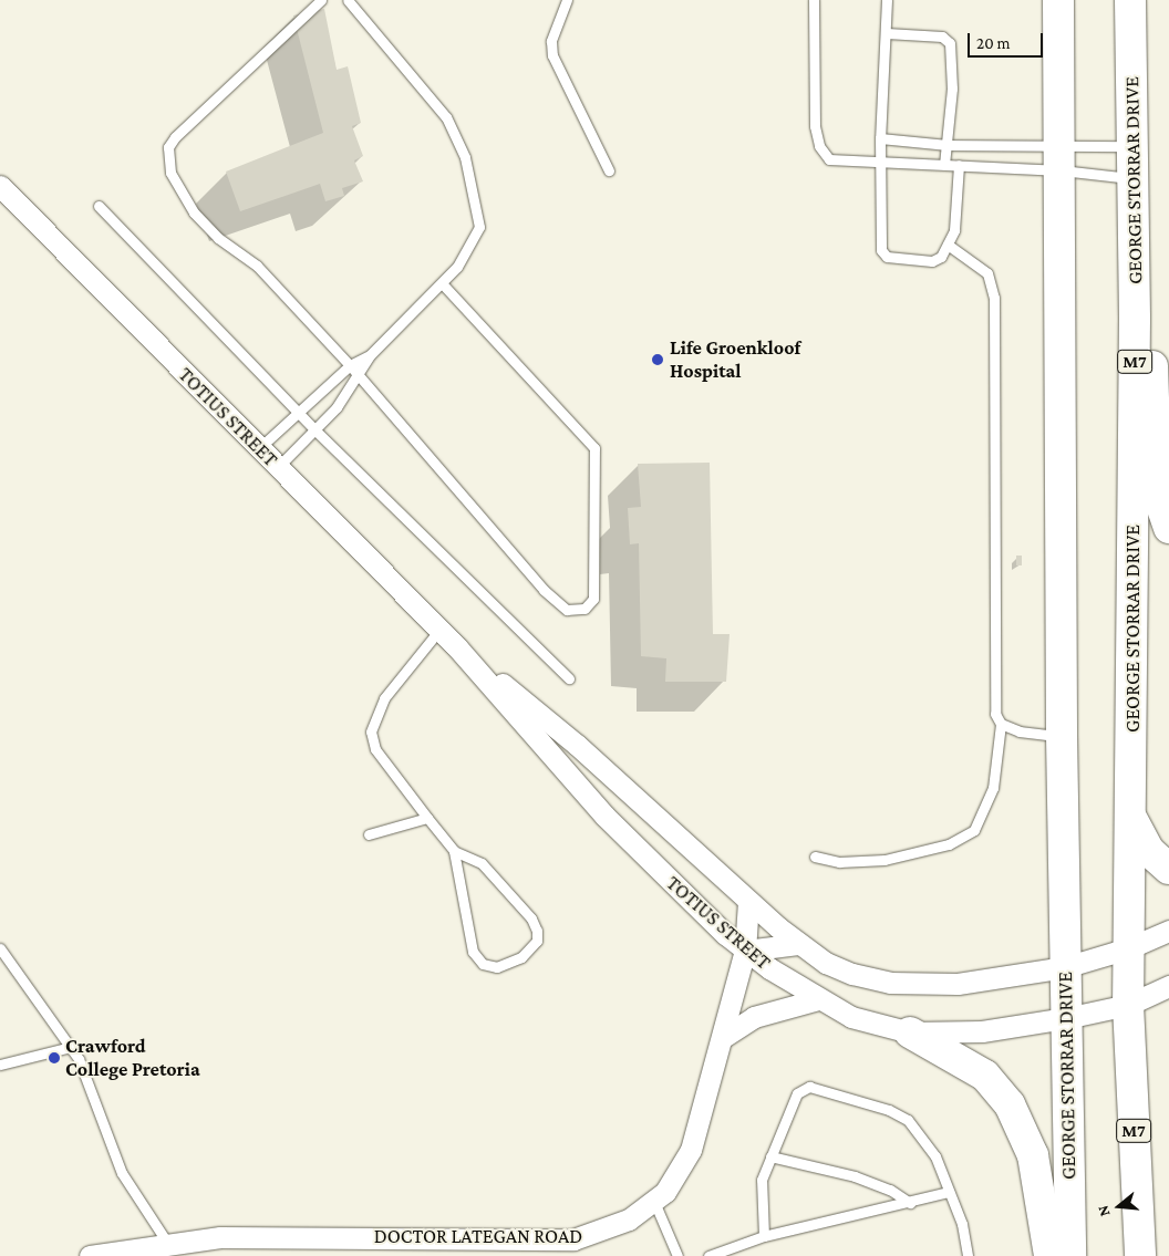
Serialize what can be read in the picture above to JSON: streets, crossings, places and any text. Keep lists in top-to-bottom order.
{
  "streets": {
    "main road": ["GEORGE STORRAR DRIVE", "M7"],
    "street": ["TOTIUS STREET", "DOCTOR LATEGAN ROAD"]
  },
  "crossings": [
    ["GEORGE STORRAR DRIVE", "TOTIUS STREET"],
    ["TOTIUS STREET", "DOCTOR LATEGAN ROAD"]
  ],
  "places": ["Life Groenkloof Hospital", "Crawford College Pretoria"],
  "scale_bar": "20 m",
  "north": "left"
}
